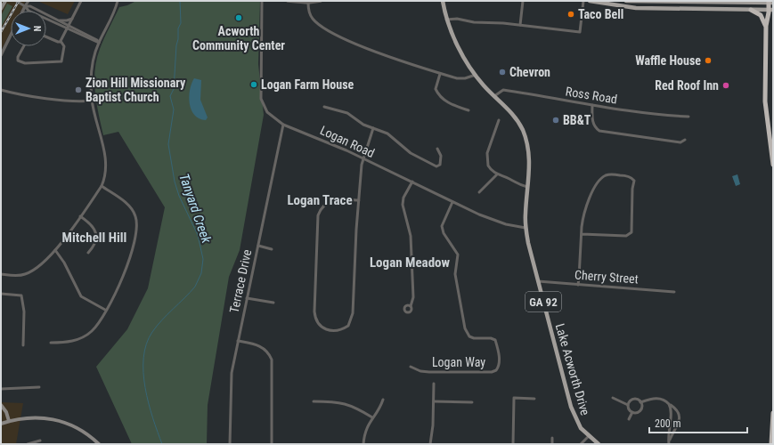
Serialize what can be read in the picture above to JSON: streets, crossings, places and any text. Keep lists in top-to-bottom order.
{
  "streets": {
    "main road": ["GA 92", "Lake Acworth Drive"],
    "street": [
      "Ross Road",
      "Logan Road",
      "Cherry Street",
      "Terrace Drive",
      "Logan Way"
    ]
  },
  "crossings": [
    ["Ross Road", "Lake Acworth Drive"],
    ["Logan Road", "Terrace Drive"],
    ["Logan Road", "Logan Way"],
    ["Logan Road", "Lake Acworth Drive"],
    ["Cherry Street", "Lake Acworth Drive"]
  ],
  "districts": ["Logan Trace", "Mitchell Hill", "Logan Meadow"],
  "water": ["Tanyard Creek"],
  "places": [
    "Taco Bell",
    "Acworth Community Center",
    "Waffle House",
    "Chevron",
    "Logan Farm House",
    "Red Roof Inn",
    "Zion Hill Missionary Baptist Church",
    "BB&T"
  ],
  "scale_bar": "200 m",
  "north": "right"
}
